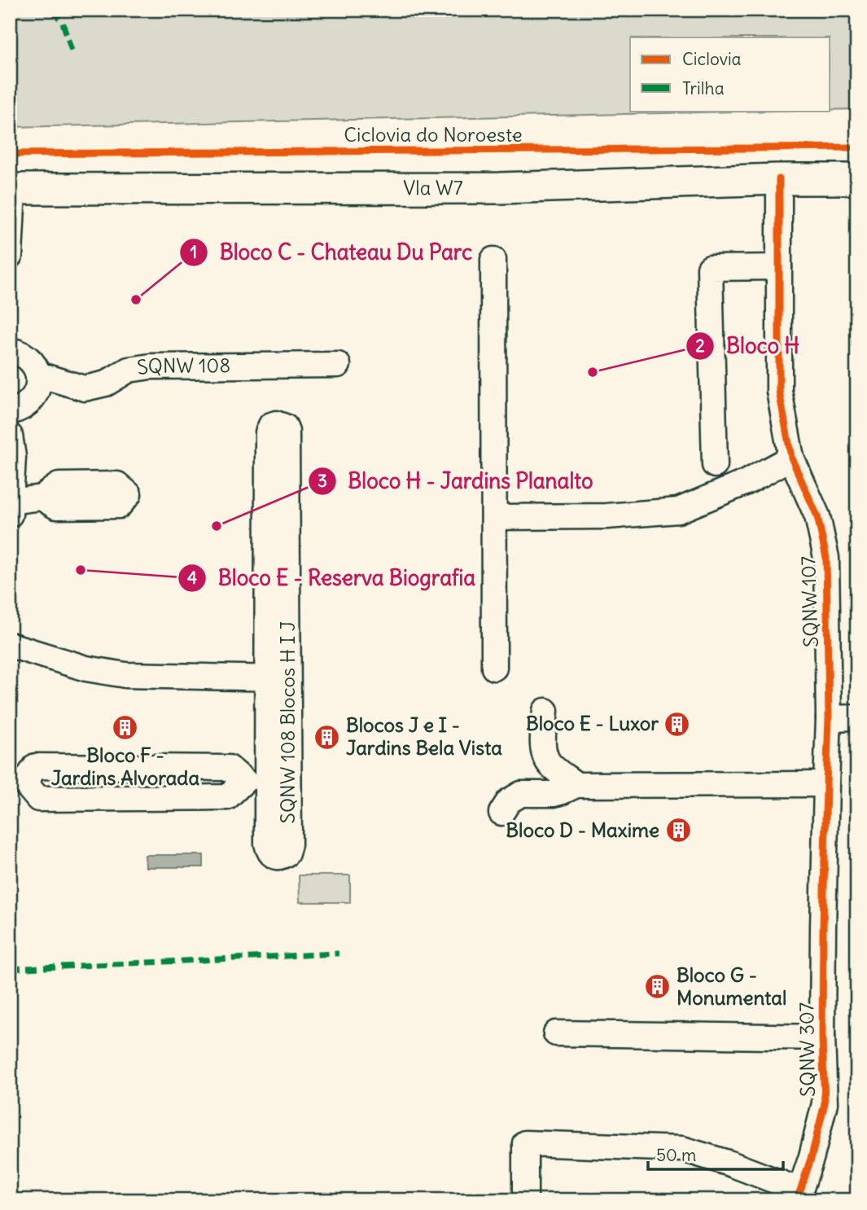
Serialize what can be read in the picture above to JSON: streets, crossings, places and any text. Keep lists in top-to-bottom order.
{
  "streets": {
    "main road": ["Vla W7"],
    "street": [
      "SQNW 108",
      "SQNW 107",
      "SQNW 108 Blocos H I J",
      "SQNW 307"
    ],
    "cycle path": ["Ciclovia do Noroeste"]
  },
  "crossings": [
    ["Vla W7", "SQNW 107"],
    ["SQNW 107", "SQNW 307"]
  ],
  "places": {
    "other": [
      "Bloco C - Chateau Du Parc",
      "Bloco H",
      "Bloco H - Jardins Planalto",
      "Bloco E - Reserva Biografia"
    ],
    "building": [
      "Bloco E - Luxor",
      "Bloco F - Jardins Alvorada",
      "Blocos J e I - Jardins Bela Vista",
      "Bloco D - Maxime",
      "Bloco G - Monumental"
    ]
  },
  "legend": ["Ciclovia", "Trilha"],
  "scale_bar": "50 m"
}
